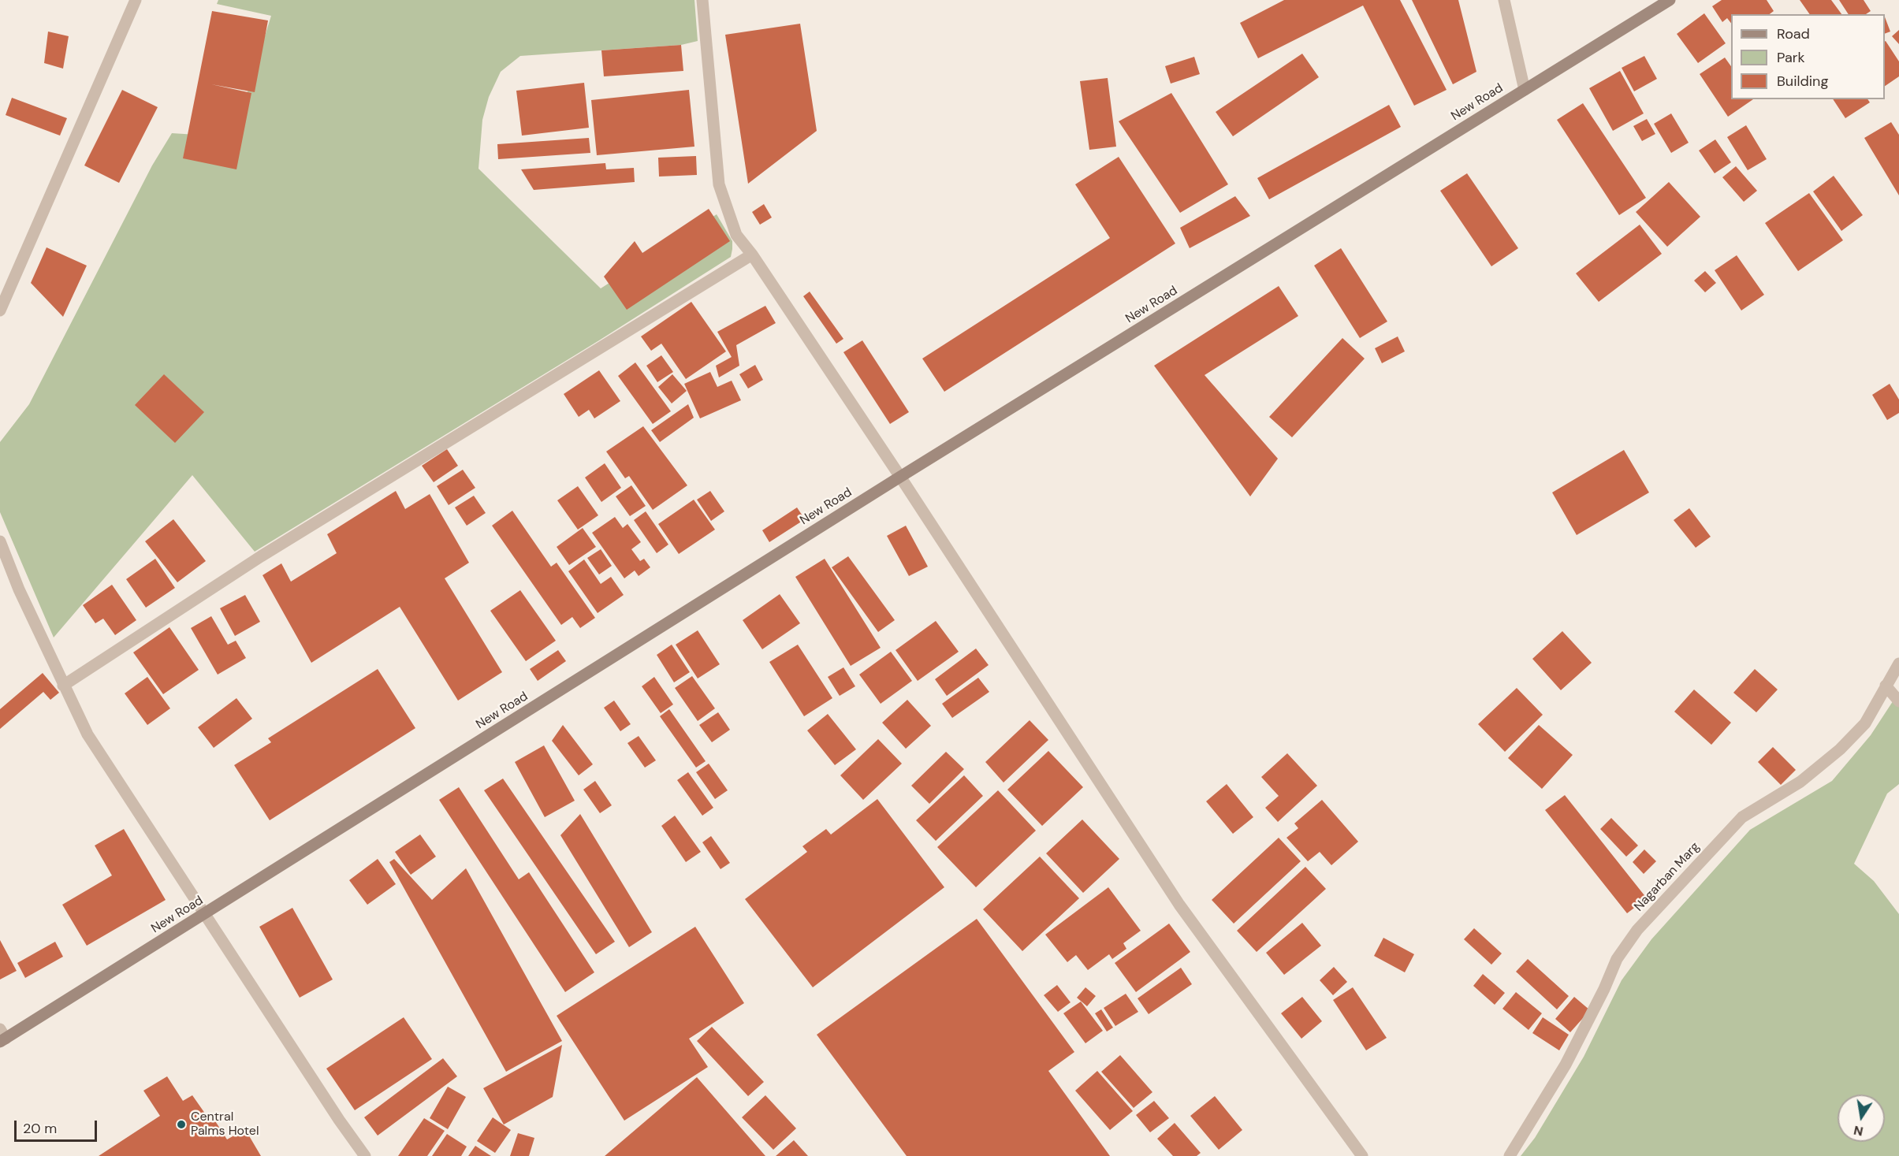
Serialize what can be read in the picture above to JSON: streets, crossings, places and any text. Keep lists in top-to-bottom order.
{
  "streets": {
    "street": ["New Road", "Nagarban Marg"]
  },
  "places": ["Central Palms Hotel"],
  "legend": ["Road", "Park", "Building"],
  "scale_bar": "20 m",
  "north": "bottom"
}
